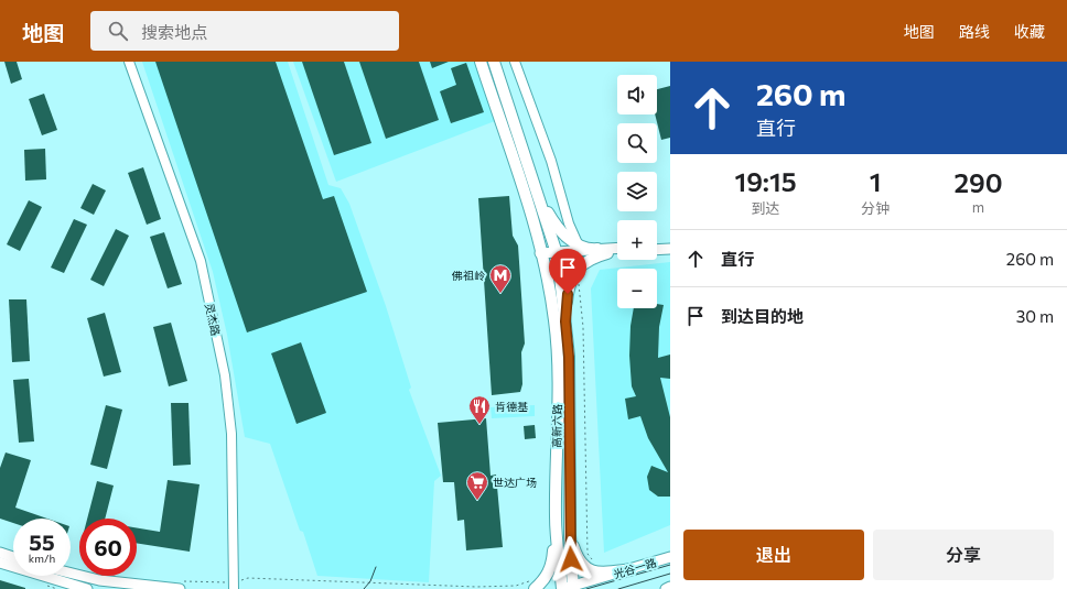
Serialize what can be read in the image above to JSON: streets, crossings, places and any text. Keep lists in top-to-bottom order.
{
  "streets": {
    "main road": ["高新六路", "光谷一路"],
    "street": ["灵杰路"]
  },
  "crossings": [
    ["高新六路", "光谷一路"]
  ],
  "places": {
    "metro station": ["佛祖岭"],
    "restaurant": ["肯德基"],
    "supermarket": ["世达广场"]
  },
  "page": {
    "header": "地图",
    "search": "搜索地点",
    "nav": ["地图", "路线", "收藏"],
    "turn": ["260 m", "直行"],
    "map_buttons": ["+", "−"],
    "eta": [
      "19:15",
      "到达",
      "1",
      "分钟",
      "290",
      "m"
    ],
    "list": [
      {
        "name": "直行",
        "value": "260 m"
      },
      {
        "name": "到达目的地",
        "value": "30 m"
      }
    ],
    "speed": "55 km/h",
    "limit": "60",
    "buttons": ["退出", "分享"]
  }
}
